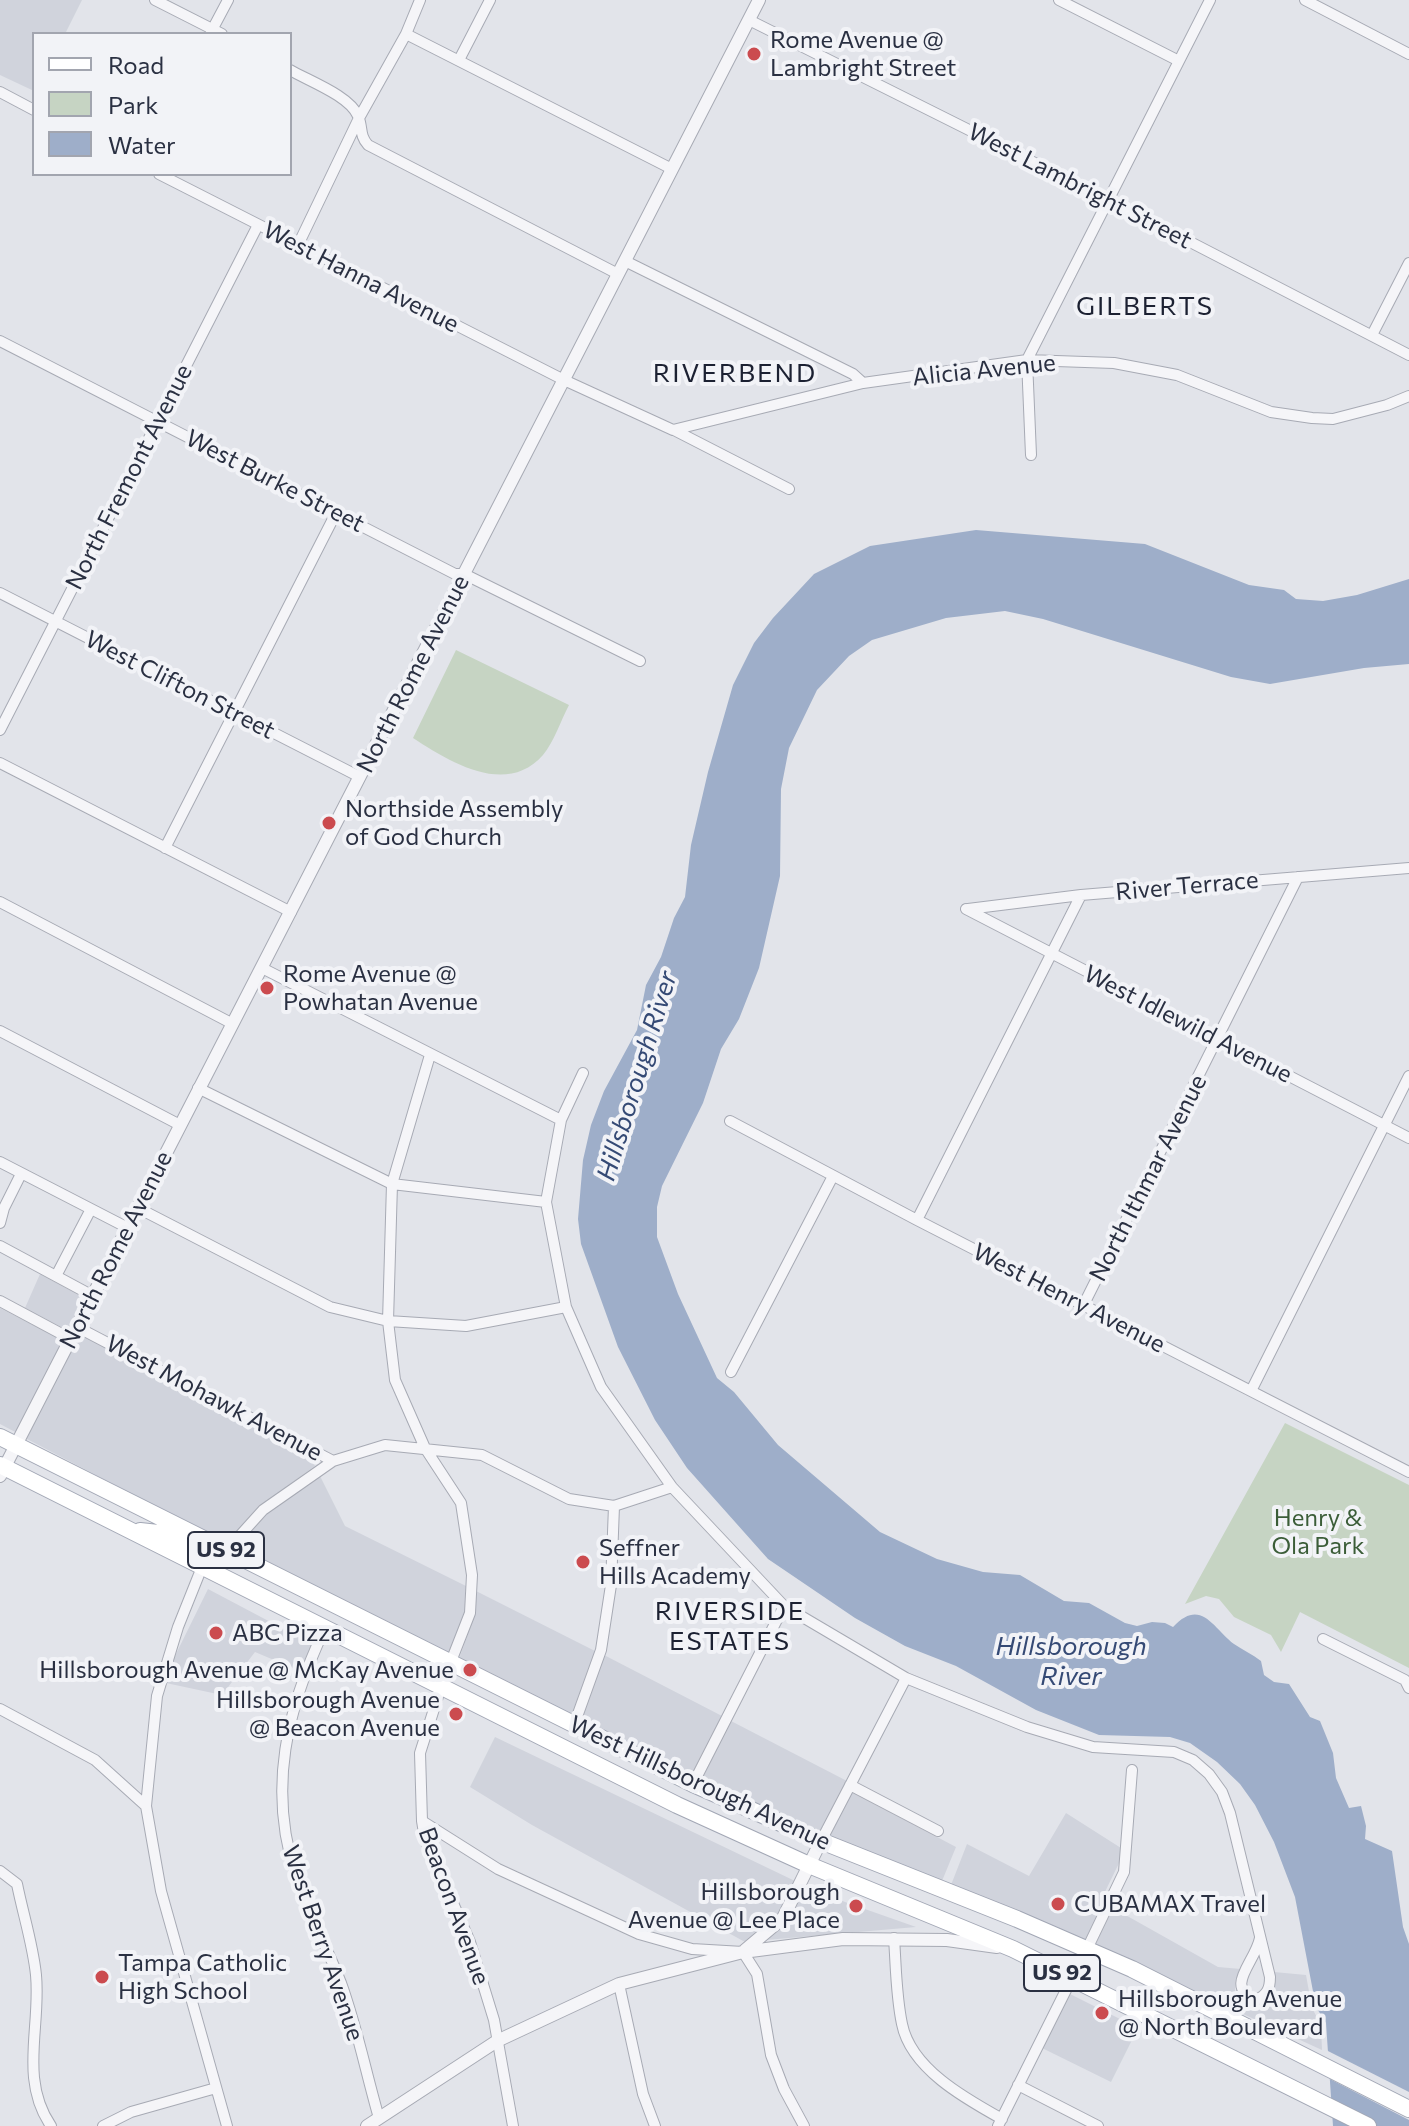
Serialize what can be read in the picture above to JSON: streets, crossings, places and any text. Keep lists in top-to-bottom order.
{
  "streets": {
    "main road": ["US 92", "West Hillsborough Avenue"],
    "street": [
      "West Lambright Street",
      "West Hanna Avenue",
      "Alicia Avenue",
      "North Fremont Avenue",
      "West Burke Street",
      "North Rome Avenue",
      "West Clifton Street",
      "River Terrace",
      "West Idlewild Avenue",
      "North Ithmar Avenue",
      "West Henry Avenue",
      "West Mohawk Avenue",
      "Beacon Avenue",
      "West Berry Avenue"
    ]
  },
  "crossings": [
    ["West Lambright Street", "North Rome Avenue"],
    ["West Hanna Avenue", "North Fremont Avenue"],
    ["West Hanna Avenue", "North Rome Avenue"],
    ["North Fremont Avenue", "West Burke Street"],
    ["North Fremont Avenue", "West Clifton Street"],
    ["West Burke Street", "North Rome Avenue"],
    ["North Rome Avenue", "West Clifton Street"],
    ["North Rome Avenue", "West Mohawk Avenue"],
    ["North Rome Avenue", "West Hillsborough Avenue"],
    ["River Terrace", "West Idlewild Avenue"],
    ["River Terrace", "North Ithmar Avenue"],
    ["West Idlewild Avenue", "North Ithmar Avenue"],
    ["North Ithmar Avenue", "West Henry Avenue"],
    ["West Mohawk Avenue", "Beacon Avenue"],
    ["West Hillsborough Avenue", "Beacon Avenue"],
    ["West Hillsborough Avenue", "West Berry Avenue"]
  ],
  "districts": ["GILBERTS", "RIVERBEND", "RIVERSIDE ESTATES"],
  "water": ["Hillsborough River"],
  "parks": ["Henry & Ola Park"],
  "places": [
    "Rome Avenue @ Lambright Street",
    "Northside Assembly of God Church",
    "Rome Avenue @ Powhatan Avenue",
    "Seffner Hills Academy",
    "ABC Pizza",
    "Hillsborough Avenue @ McKay Avenue",
    "Hillsborough Avenue @ Beacon Avenue",
    "CUBAMAX Travel",
    "Hillsborough Avenue @ Lee Place",
    "Tampa Catholic High School",
    "Hillsborough Avenue @ North Boulevard"
  ],
  "legend": ["Road", "Park", "Water"]
}
